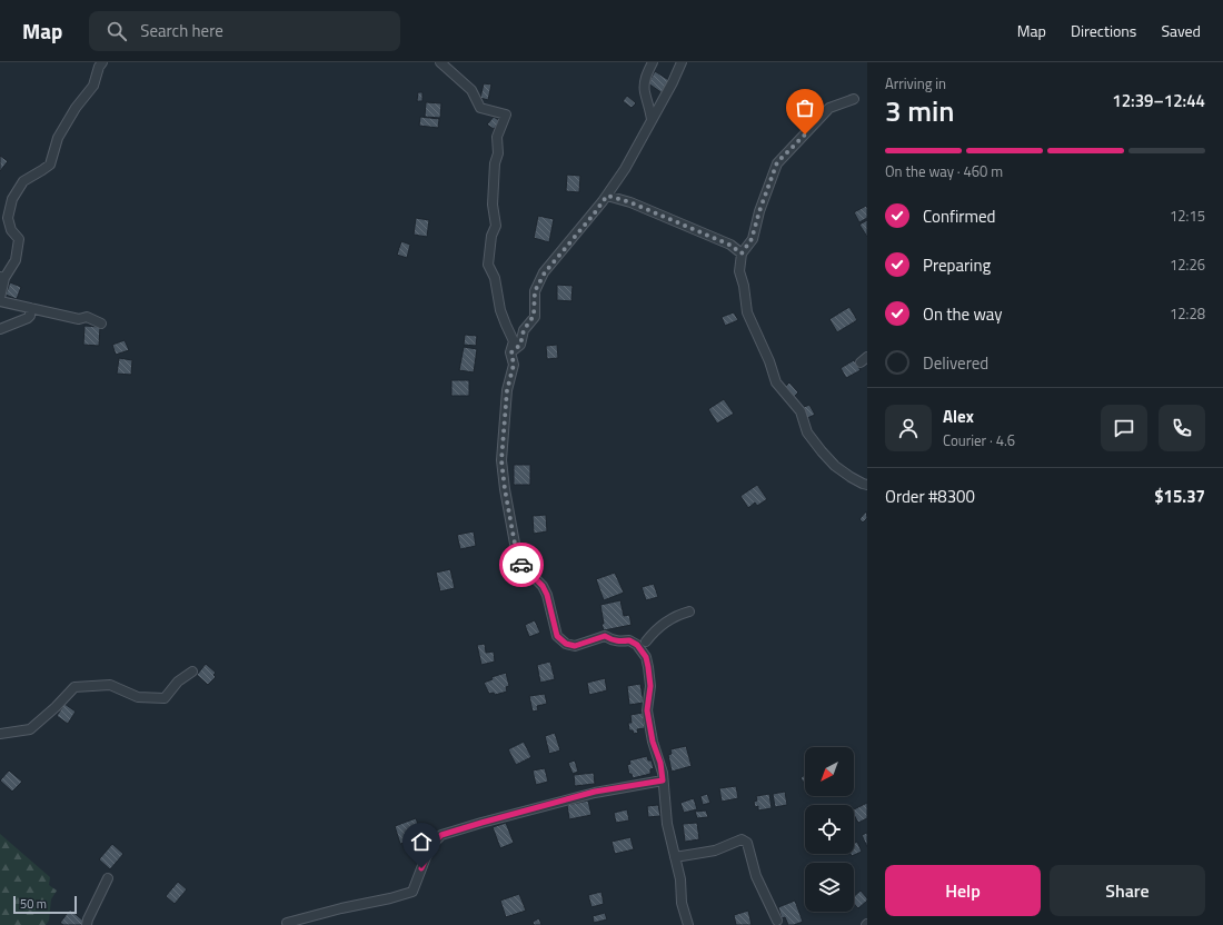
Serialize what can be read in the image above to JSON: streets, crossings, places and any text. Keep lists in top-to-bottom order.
{
  "scale_bar": "50 m",
  "north": "bottom left",
  "page": {
    "header": "Map",
    "search": "Search here",
    "nav": ["Map", "Directions", "Saved"],
    "heading": ["3 min", "Arriving in", "12:39–12:44"],
    "panel": [
      "Alex",
      "Courier · 4.6",
      "Order #8300",
      "$15.37"
    ],
    "bar": "On the way · 460 m",
    "list": [
      ["Confirmed", "12:15"],
      ["Preparing", "12:26"],
      ["On the way", "12:28"],
      "Delivered"
    ],
    "buttons": ["Help", "Share"],
    "scale": "50 m"
  }
}
